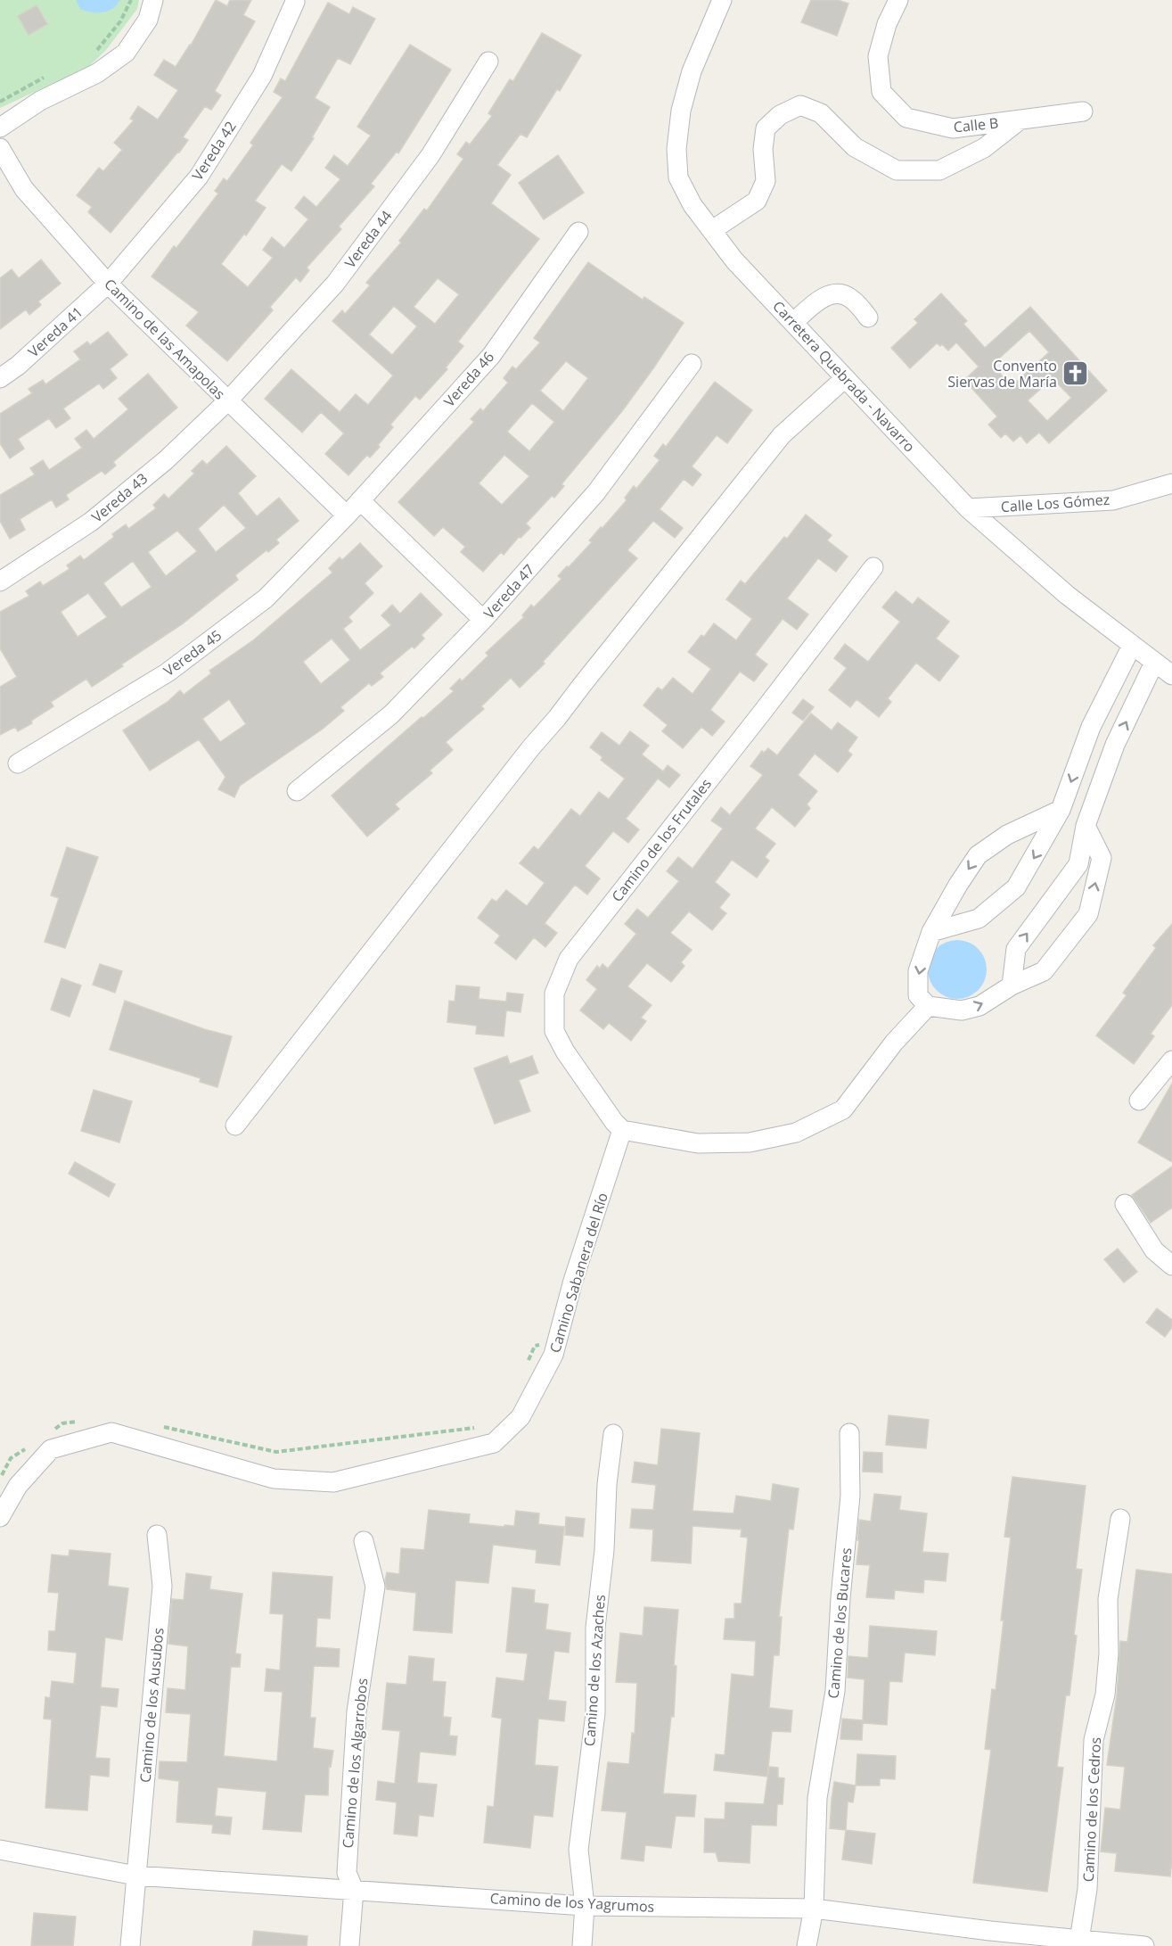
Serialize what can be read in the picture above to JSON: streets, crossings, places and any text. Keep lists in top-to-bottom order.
{
  "streets": {
    "street": [
      "Calle B",
      "Vereda 42",
      "Vereda 44",
      "Vereda 41",
      "Camino de las Amapolas",
      "Carretera Quebrada - Navarro",
      "Vereda 46",
      "Vereda 43",
      "Calle Los Gómez",
      "Vereda 47",
      "Vereda 45",
      "Camino de los Frutales",
      "Camino Sabanera del Río",
      "Camino de los Bucares",
      "Camino de los Azaches",
      "Camino de los Ausubos",
      "Camino de los Algarrobos",
      "Camino de los Cedros",
      "Camino de los Yagrumos"
    ]
  },
  "crossings": [
    ["Vereda 42", "Vereda 41"],
    ["Vereda 42", "Camino de las Amapolas"],
    ["Vereda 44", "Camino de las Amapolas"],
    ["Vereda 44", "Vereda 43"],
    ["Vereda 41", "Camino de las Amapolas"],
    ["Camino de las Amapolas", "Vereda 46"],
    ["Camino de las Amapolas", "Vereda 43"],
    ["Camino de las Amapolas", "Vereda 45"],
    ["Carretera Quebrada - Navarro", "Calle Los Gómez"],
    ["Vereda 46", "Vereda 45"],
    ["Camino de los Frutales", "Camino Sabanera del Río"],
    ["Camino de los Bucares", "Camino de los Yagrumos"],
    ["Camino de los Azaches", "Camino de los Yagrumos"],
    ["Camino de los Ausubos", "Camino de los Yagrumos"],
    ["Camino de los Algarrobos", "Camino de los Yagrumos"],
    ["Camino de los Cedros", "Camino de los Yagrumos"]
  ],
  "places": {
    "church": ["Convento Siervas de María"]
  }
}
